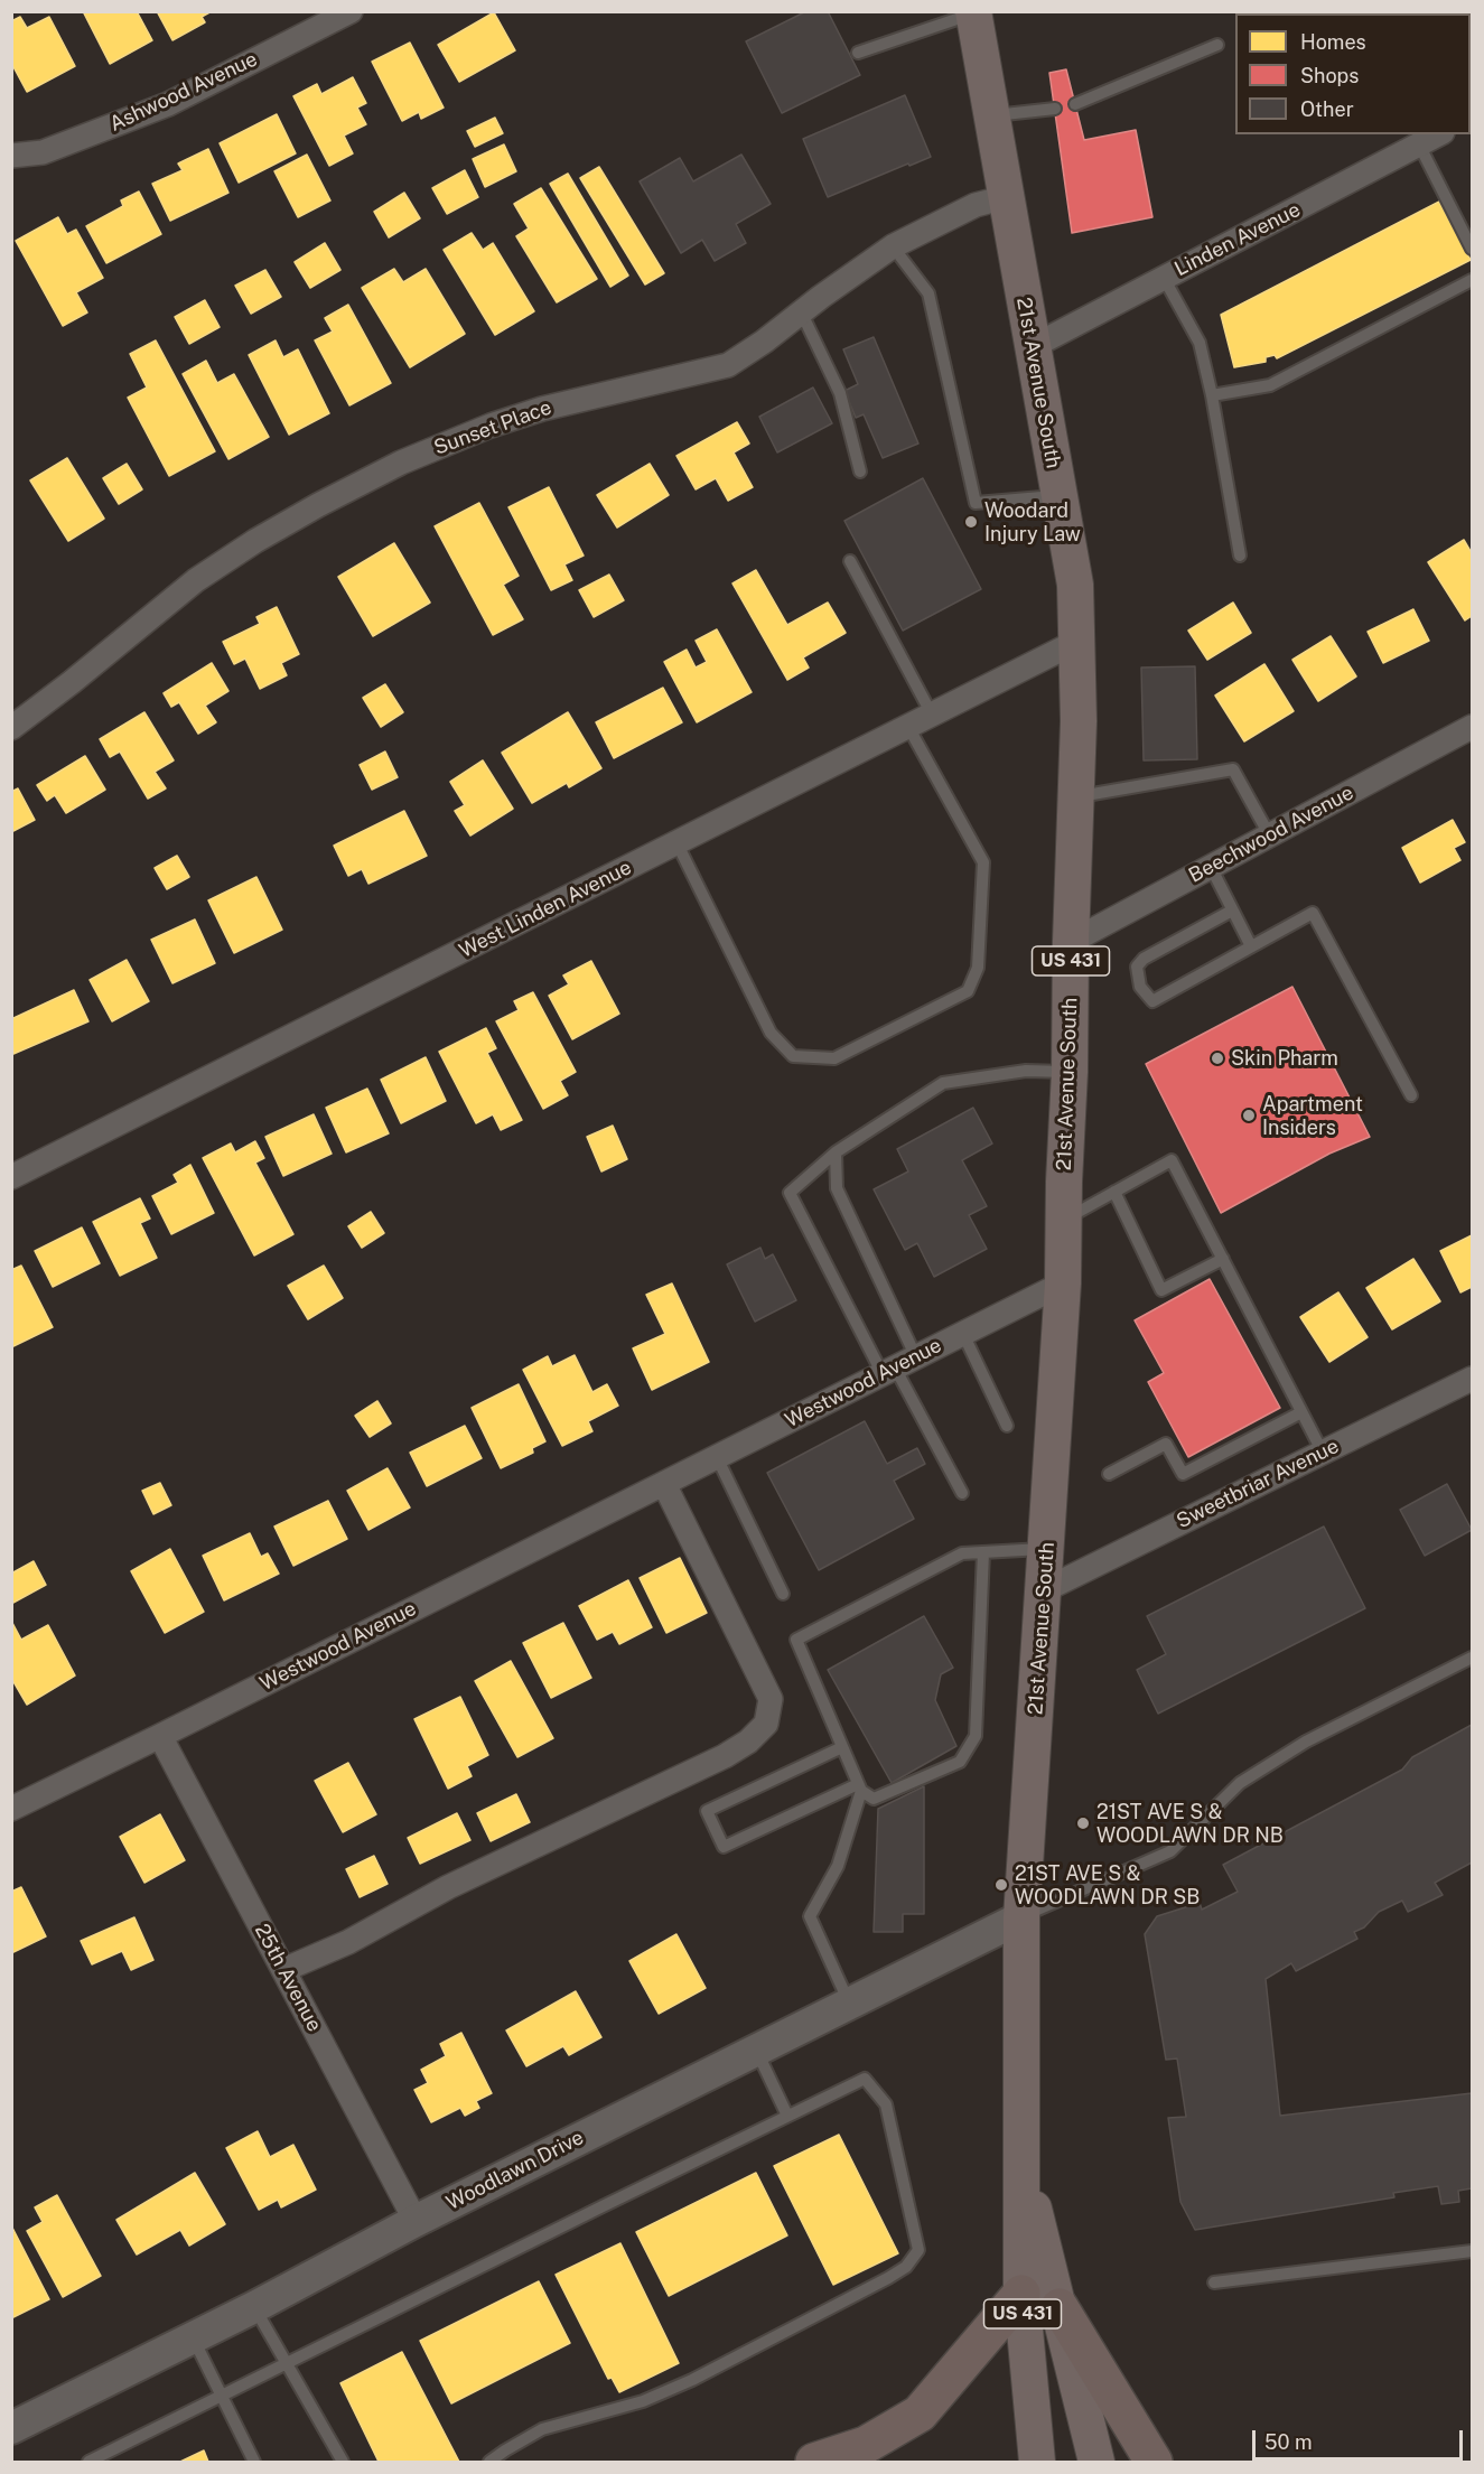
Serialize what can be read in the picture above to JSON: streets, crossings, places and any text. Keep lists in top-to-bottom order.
{
  "streets": {
    "main road": ["21st Avenue South", "US 431", "Woodlawn Drive"],
    "street": [
      "Ashwood Avenue",
      "Linden Avenue",
      "Sunset Place",
      "Beechwood Avenue",
      "West Linden Avenue",
      "Westwood Avenue",
      "Sweetbriar Avenue",
      "25th Avenue"
    ]
  },
  "crossings": [
    ["Linden Avenue", "21st Avenue South"],
    ["21st Avenue South", "Sunset Place"],
    ["21st Avenue South", "Beechwood Avenue"],
    ["21st Avenue South", "West Linden Avenue"],
    ["21st Avenue South", "US 431"],
    ["21st Avenue South", "Westwood Avenue"],
    ["21st Avenue South", "Sweetbriar Avenue"],
    ["21st Avenue South", "Woodlawn Drive"],
    ["Westwood Avenue", "25th Avenue"],
    ["25th Avenue", "Woodlawn Drive"]
  ],
  "places": [
    "Woodard Injury Law",
    "Skin Pharm",
    "Apartment Insiders",
    "21ST AVE S & WOODLAWN DR NB",
    "21ST AVE S & WOODLAWN DR SB"
  ],
  "legend": ["Homes", "Shops", "Other"],
  "scale_bar": "50 m"
}
